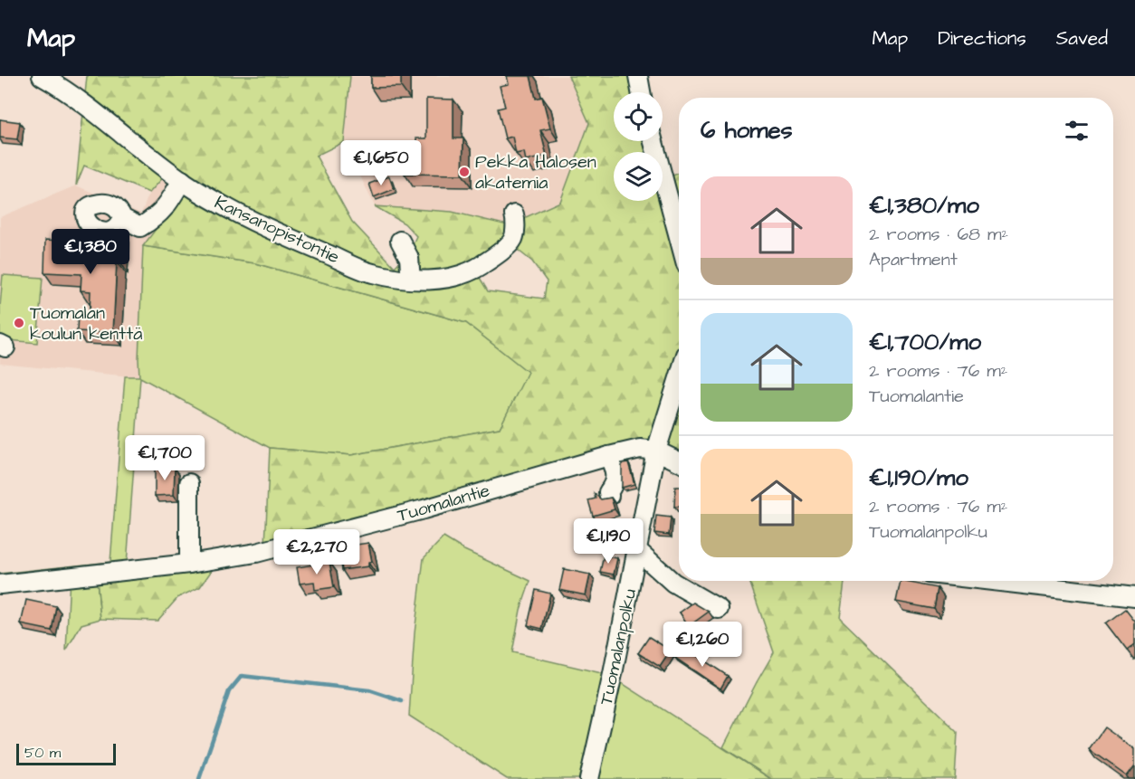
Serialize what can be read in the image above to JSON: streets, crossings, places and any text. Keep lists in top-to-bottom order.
{
  "streets": {
    "street": ["Kansanopistontie", "Tuomalantie", "Tuomalanpolku"]
  },
  "crossings": [
    ["Tuomalantie", "Tuomalanpolku"]
  ],
  "places": ["Pekka Halosen akatemia", "Tuomalan koulun kenttä"],
  "scale_bar": "50 m",
  "page": {
    "header": "Map",
    "nav": ["Map", "Directions", "Saved"],
    "heading": "6 homes",
    "price": [
      "€1,650",
      "€1,380",
      "€1,700",
      "€1,190",
      "€2,270",
      "€1,260"
    ],
    "list": [
      {
        "name": "€1,380/mo",
        "note": "2 rooms · 68 m² · Apartment"
      },
      {
        "name": "€1,700/mo",
        "note": "2 rooms · 76 m² · Tuomalantie"
      },
      {
        "name": "€1,190/mo",
        "note": "2 rooms · 76 m² · Tuomalanpolku"
      }
    ],
    "scale": "50 m"
  }
}
